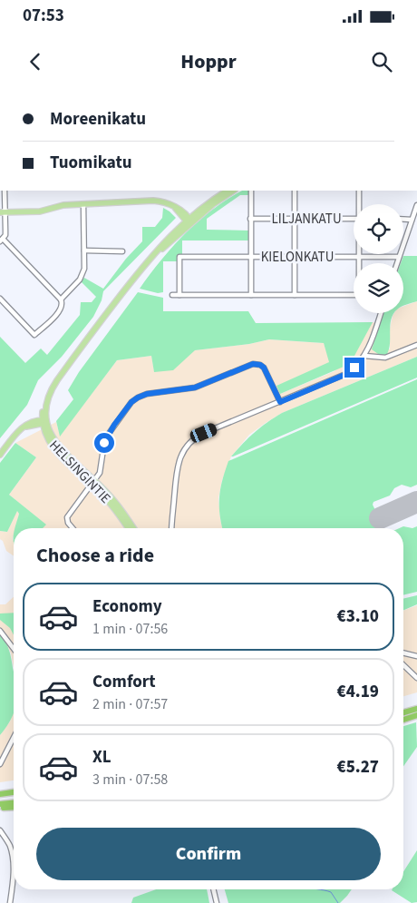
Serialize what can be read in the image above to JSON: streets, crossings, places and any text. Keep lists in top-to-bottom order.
{
  "streets": {
    "main road": ["HELSINGINTIE"],
    "street": ["LILJANKATU", "KIELONKATU"]
  },
  "page": {
    "status": "07:53",
    "header": "Hoppr",
    "banner": ["Moreenikatu", "Tuomikatu"],
    "heading": "Choose a ride",
    "list": [
      {
        "name": "Economy",
        "note": "1 min · 07:56",
        "value": "€3.10"
      },
      {
        "name": "Comfort",
        "note": "2 min · 07:57",
        "value": "€4.19"
      },
      {
        "name": "XL",
        "note": "3 min · 07:58",
        "value": "€5.27"
      }
    ],
    "buttons": "Confirm"
  }
}
